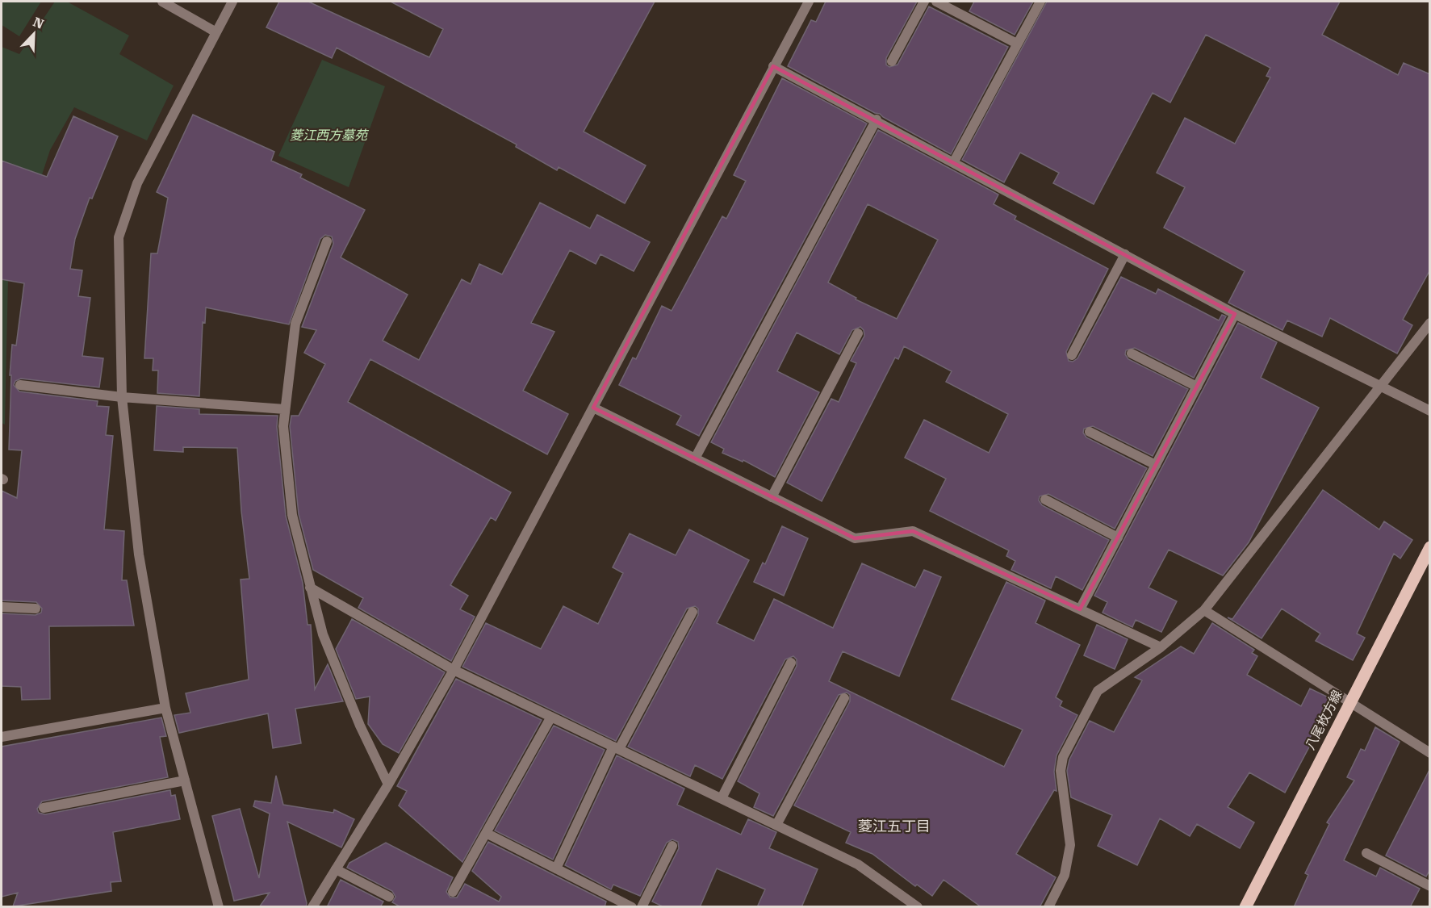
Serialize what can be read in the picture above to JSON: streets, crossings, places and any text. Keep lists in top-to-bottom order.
{
  "streets": {
    "main road": ["八尾枚方線"]
  },
  "districts": ["菱江五丁目"],
  "parks": ["菱江西方墓苑"],
  "north": "top right"
}
